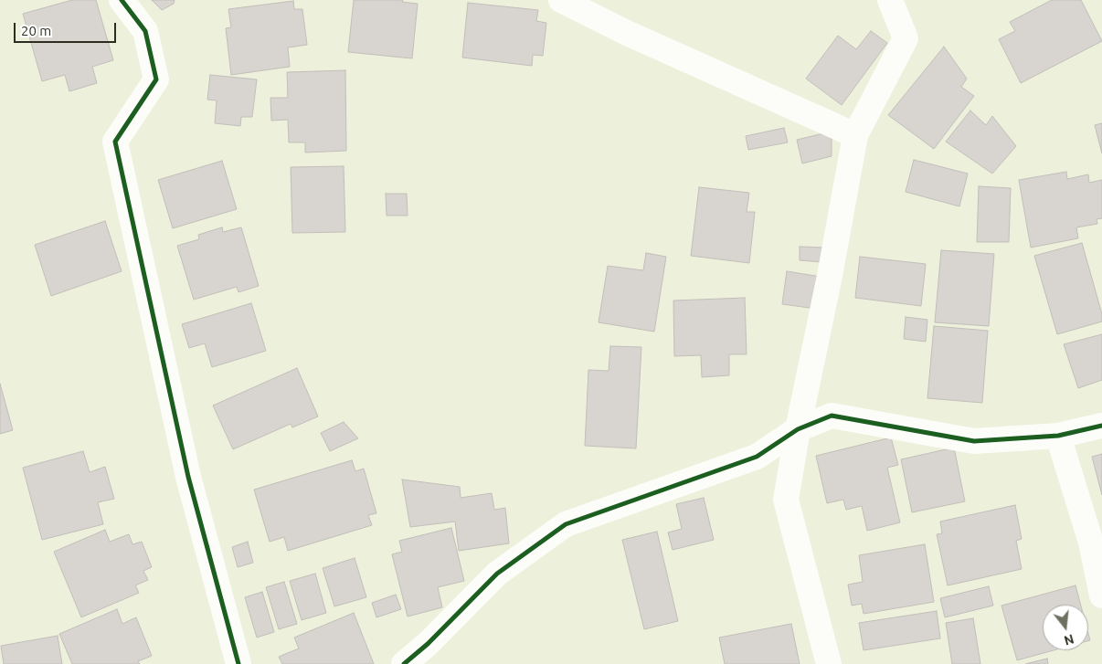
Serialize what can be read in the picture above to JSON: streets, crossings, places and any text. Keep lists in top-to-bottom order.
{
  "scale_bar": "20 m",
  "north": "bottom"
}
